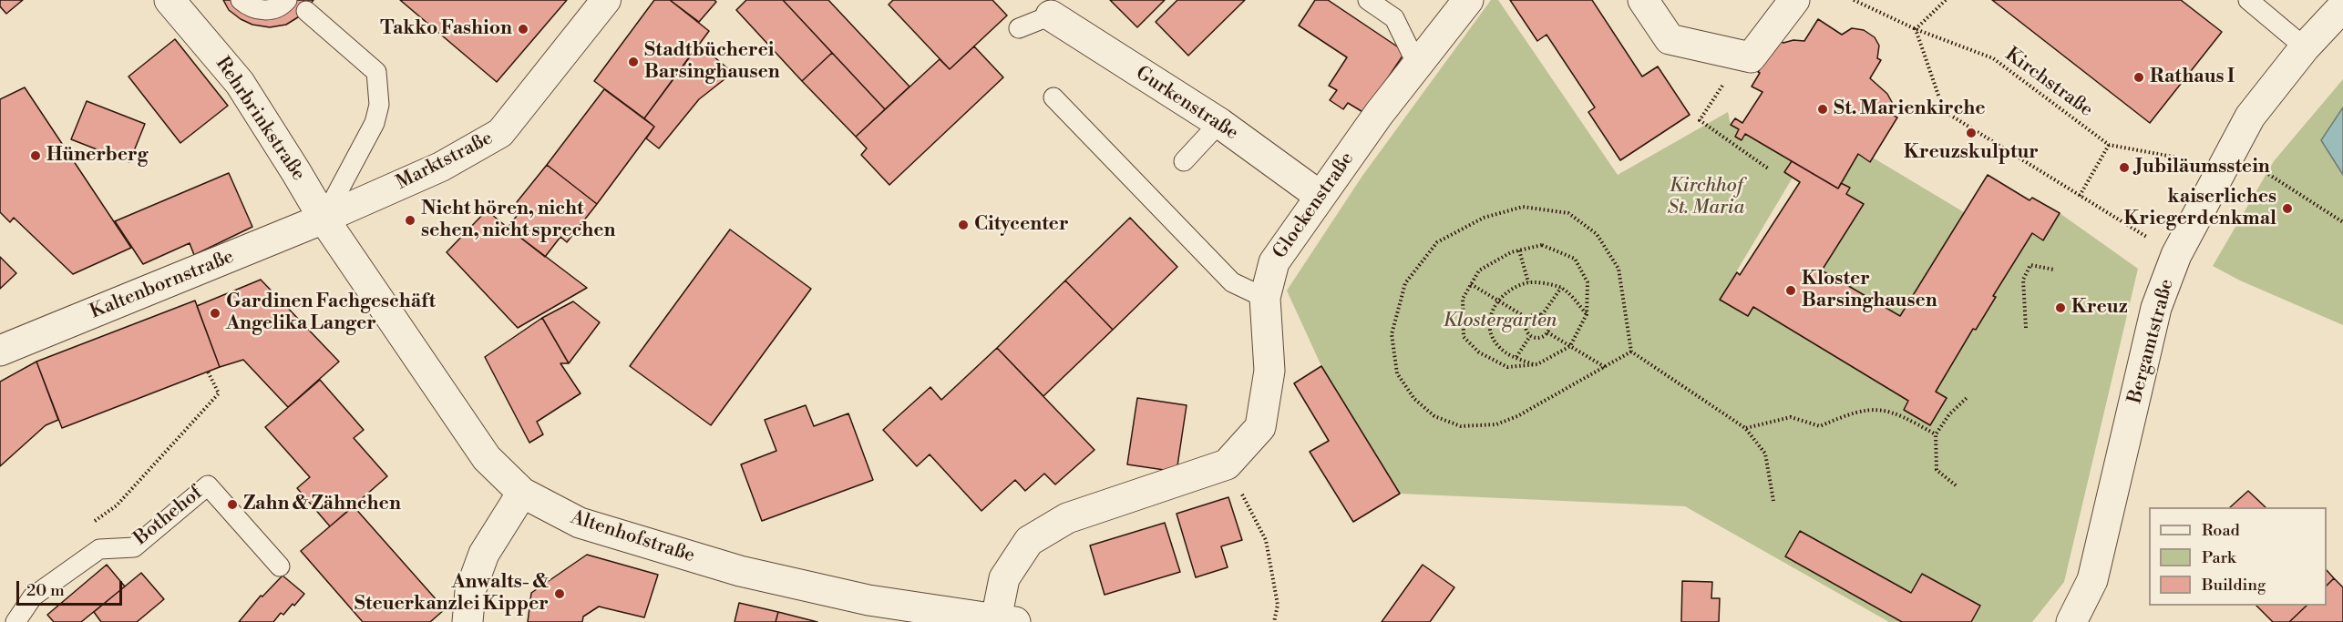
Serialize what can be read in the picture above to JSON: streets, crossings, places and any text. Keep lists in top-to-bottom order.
{
  "streets": {
    "street": [
      "Gurkenstraße",
      "Rehrbrinkstraße",
      "Marktstraße",
      "Glockenstraße",
      "Kaltenbornstraße",
      "Bergamtstraße",
      "Altenhofstraße"
    ],
    "lane": ["Bothehof"],
    "path": ["Kirchstraße"]
  },
  "crossings": [
    ["Kirchstraße", "Bergamtstraße"],
    ["Gurkenstraße", "Glockenstraße"],
    ["Rehrbrinkstraße", "Marktstraße"],
    ["Rehrbrinkstraße", "Kaltenbornstraße"],
    ["Rehrbrinkstraße", "Altenhofstraße"],
    ["Marktstraße", "Kaltenbornstraße"],
    ["Marktstraße", "Altenhofstraße"],
    ["Glockenstraße", "Altenhofstraße"],
    ["Kaltenbornstraße", "Altenhofstraße"]
  ],
  "parks": ["Kirchhof St. Maria", "Klostergarten"],
  "places": [
    "Takko Fashion",
    "Stadtbücherei Barsinghausen",
    "Rathaus I",
    "St. Marienkirche",
    "Kreuzskulptur",
    "Hünerberg",
    "Jubiläumsstein",
    "kaiserliches Kriegerdenkmal",
    "Nicht hören, nicht sehen, nicht sprechen",
    "Citycenter",
    "Kloster Barsinghausen",
    "Kreuz",
    "Gardinen Fachgeschäft Angelika Langer",
    "Zahn & Zähnchen",
    "Anwalts- & Steuerkanzlei Kipper"
  ],
  "legend": ["Road", "Park", "Building"],
  "scale_bar": "20 m"
}
